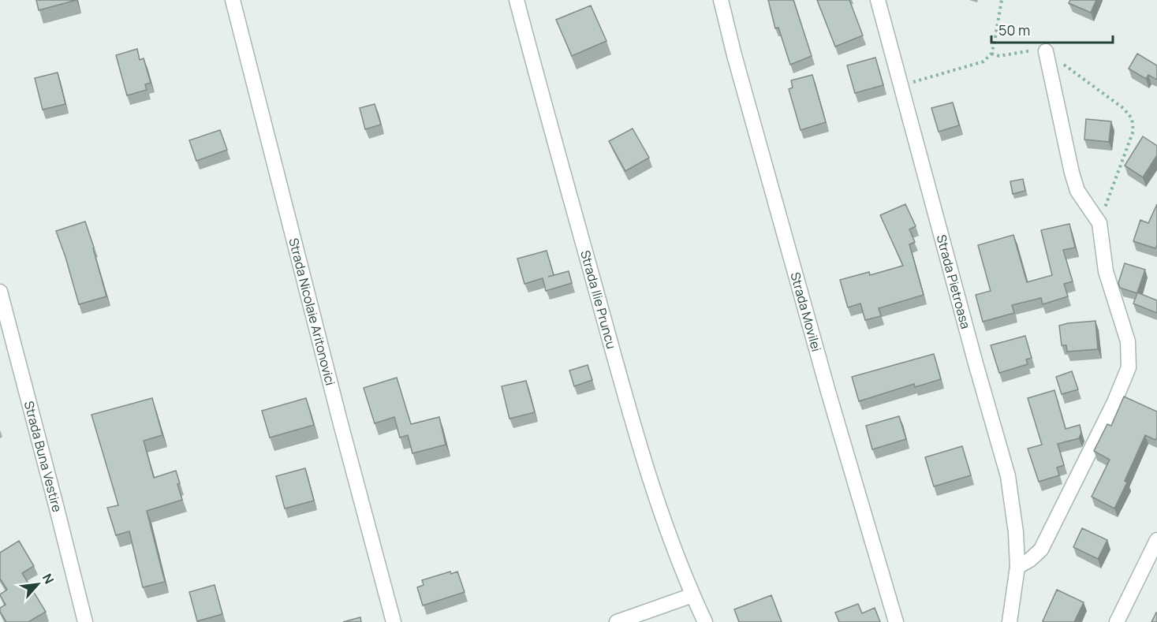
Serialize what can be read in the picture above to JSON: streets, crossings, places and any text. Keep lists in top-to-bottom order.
{
  "streets": {
    "street": [
      "Strada Pietroasa",
      "Strada Ilie Pruncu",
      "Strada Nicolaie Aritonovici",
      "Strada Movilei",
      "Strada Buna Vestire"
    ]
  },
  "scale_bar": "50 m",
  "north": "top right"
}
